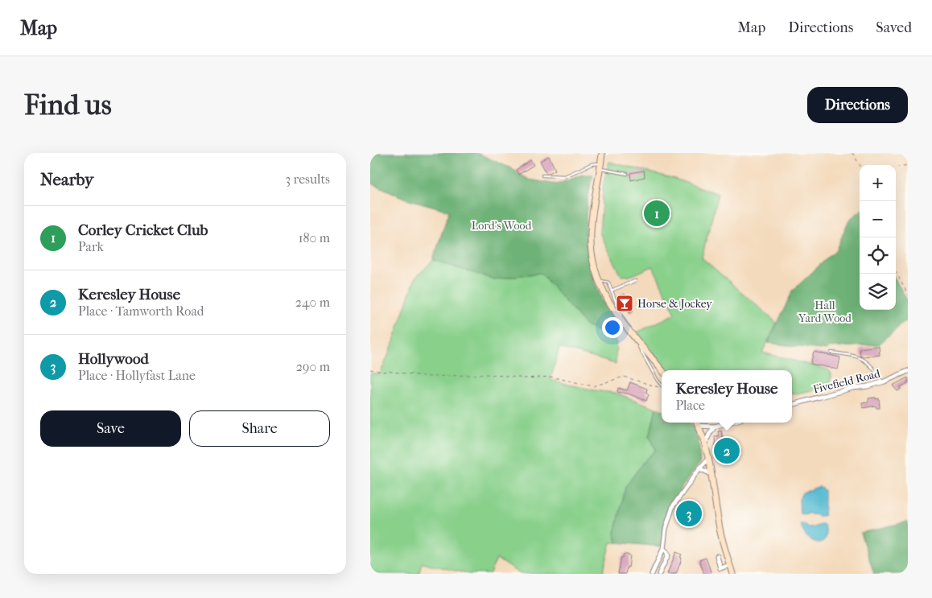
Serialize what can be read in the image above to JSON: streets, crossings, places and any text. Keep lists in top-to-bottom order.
{
  "streets": {
    "street": ["Fivefield Road"]
  },
  "parks": ["Lord's Wood", "Hall Yard Wood"],
  "places": {
    "bar": ["Horse & Jockey"]
  },
  "page": {
    "header": "Map",
    "nav": ["Map", "Directions", "Saved"],
    "buttons": [
      "Directions",
      ["Save", "Share"]
    ],
    "title": "Find us",
    "heading": ["Nearby", "3 results"],
    "map_buttons": ["+", "−"],
    "pins": ["1", "2", "3"],
    "list": [
      {
        "mark": "1",
        "name": "Corley Cricket Club",
        "note": "Park",
        "value": "180 m"
      },
      {
        "mark": "2",
        "name": "Keresley House",
        "note": "Place · Tamworth Road",
        "value": "240 m"
      },
      {
        "mark": "3",
        "name": "Hollywood",
        "note": "Place · Hollyfast Lane",
        "value": "290 m"
      }
    ],
    "popup": ["Keresley House", "Place"]
  }
}
